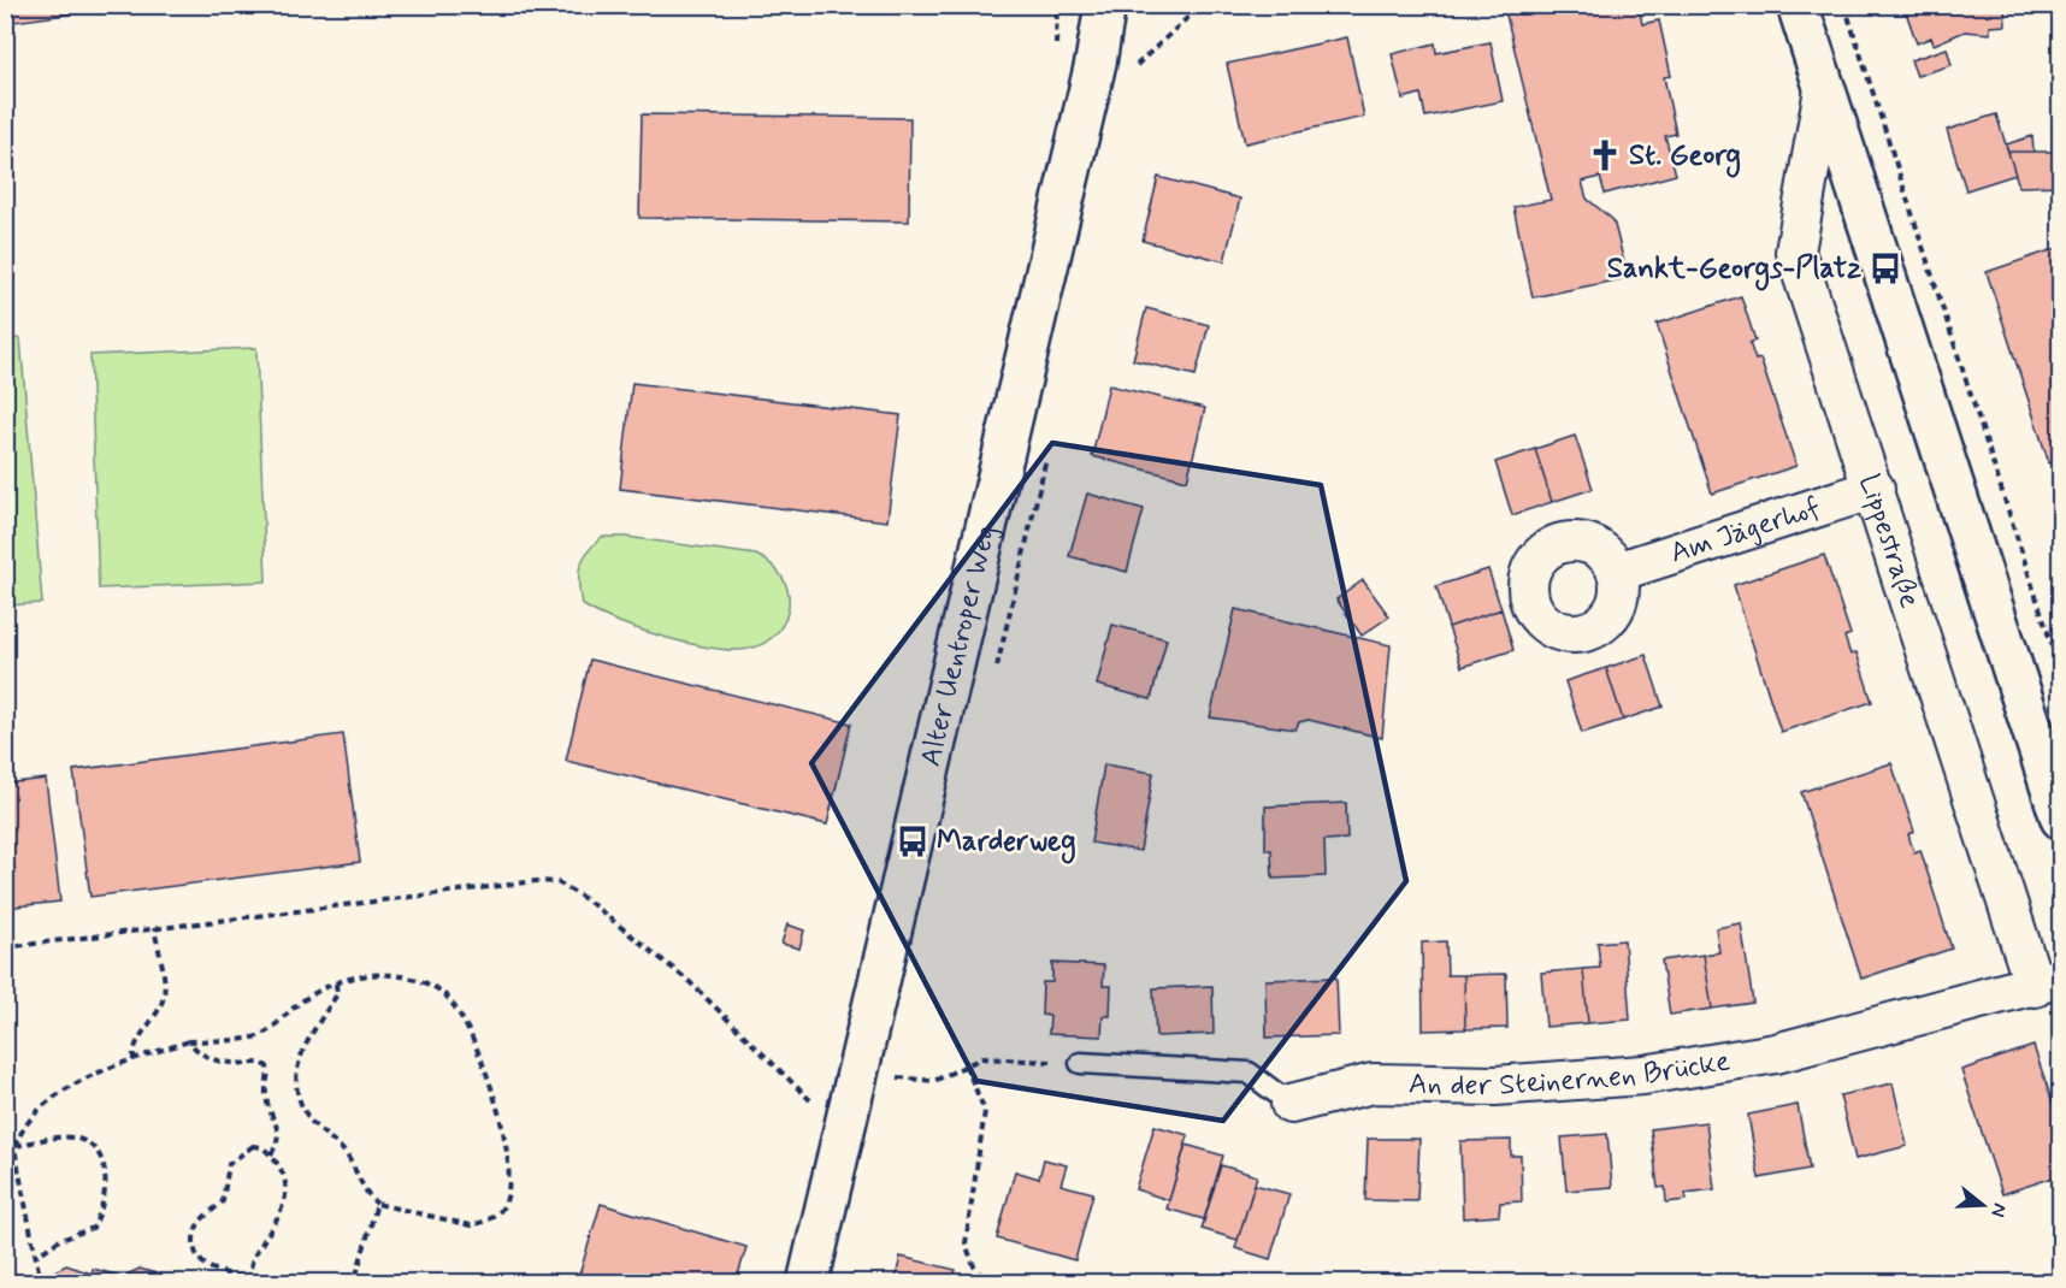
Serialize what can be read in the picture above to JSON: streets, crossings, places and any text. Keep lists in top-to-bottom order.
{
  "streets": {
    "street": [
      "Am Jägerhof",
      "Lippestraße",
      "Alter Uentroper Weg",
      "An der Steinernen Brücke"
    ]
  },
  "crossings": [
    ["Am Jägerhof", "Lippestraße"],
    ["Lippestraße", "An der Steinernen Brücke"]
  ],
  "places": {
    "church": ["St. Georg"],
    "bus stop": ["Sankt-Georgs-Platz", "Marderweg"]
  },
  "north": "right"
}
